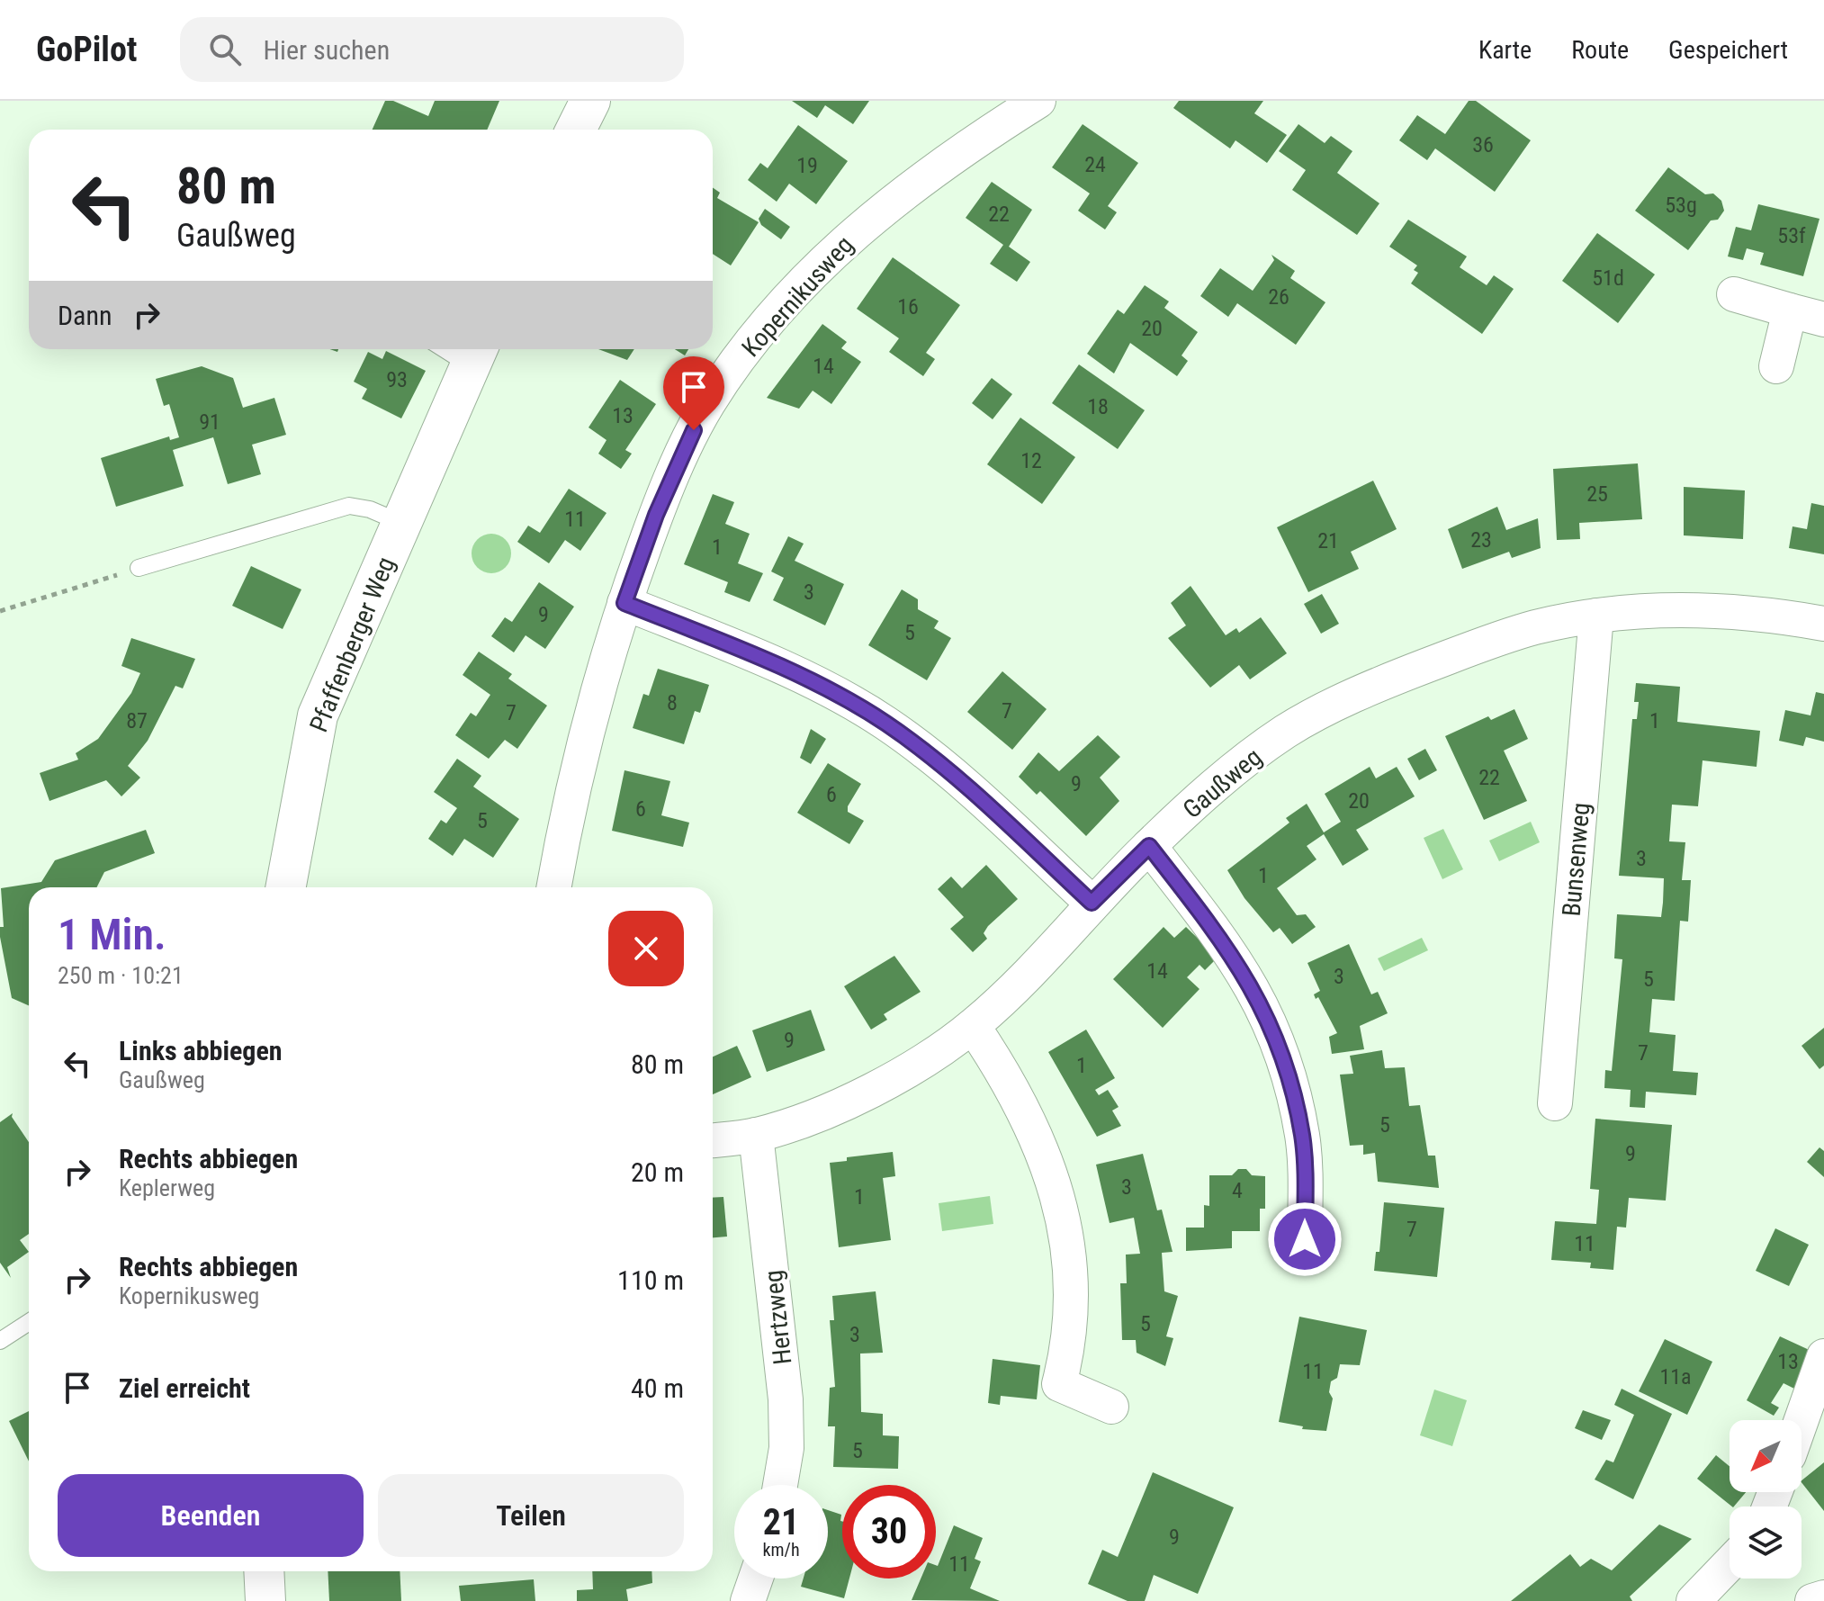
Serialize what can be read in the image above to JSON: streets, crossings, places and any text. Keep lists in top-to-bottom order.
{
  "streets": {
    "main road": ["Pfaffenberger Weg"],
    "street": [
      "Kopernikusweg",
      "Gaußweg",
      "Bunsenweg",
      "Hertzweg"
    ]
  },
  "crossings": [
    ["Gaußweg", "Bunsenweg"],
    ["Gaußweg", "Hertzweg"]
  ],
  "house_numbers": [
    "36",
    "24",
    "19",
    "53g",
    "22",
    "53f",
    "51d",
    "26",
    "16",
    "20",
    "14",
    "93",
    "18",
    "13",
    "91",
    "12",
    "25",
    "11",
    "23",
    "21",
    "1",
    "3",
    "9",
    "5",
    "8",
    "7",
    "7",
    "87",
    "1",
    "22",
    "9",
    "6",
    "20",
    "6",
    "5",
    "3",
    "1",
    "14",
    "3",
    "5",
    "9",
    "7",
    "1",
    "5",
    "9",
    "3",
    "4",
    "1",
    "7",
    "11",
    "5",
    "3",
    "13",
    "11",
    "11a",
    "5",
    "9",
    "11"
  ],
  "north": "bottom left",
  "page": {
    "header": "GoPilot",
    "search": "Hier suchen",
    "nav": ["Karte", "Route", "Gespeichert"],
    "turn": ["80 m", "Gaußweg"],
    "then": "Dann",
    "heading": ["1 Min.", "250 m · 10:21"],
    "list": [
      {
        "name": "Links abbiegen",
        "note": "Gaußweg",
        "value": "80 m"
      },
      {
        "name": "Rechts abbiegen",
        "note": "Keplerweg",
        "value": "20 m"
      },
      {
        "name": "Rechts abbiegen",
        "note": "Kopernikusweg",
        "value": "110 m"
      },
      {
        "name": "Ziel erreicht",
        "value": "40 m"
      }
    ],
    "buttons": ["Beenden", "Teilen"],
    "speed": "21 km/h",
    "limit": "30"
  }
}
